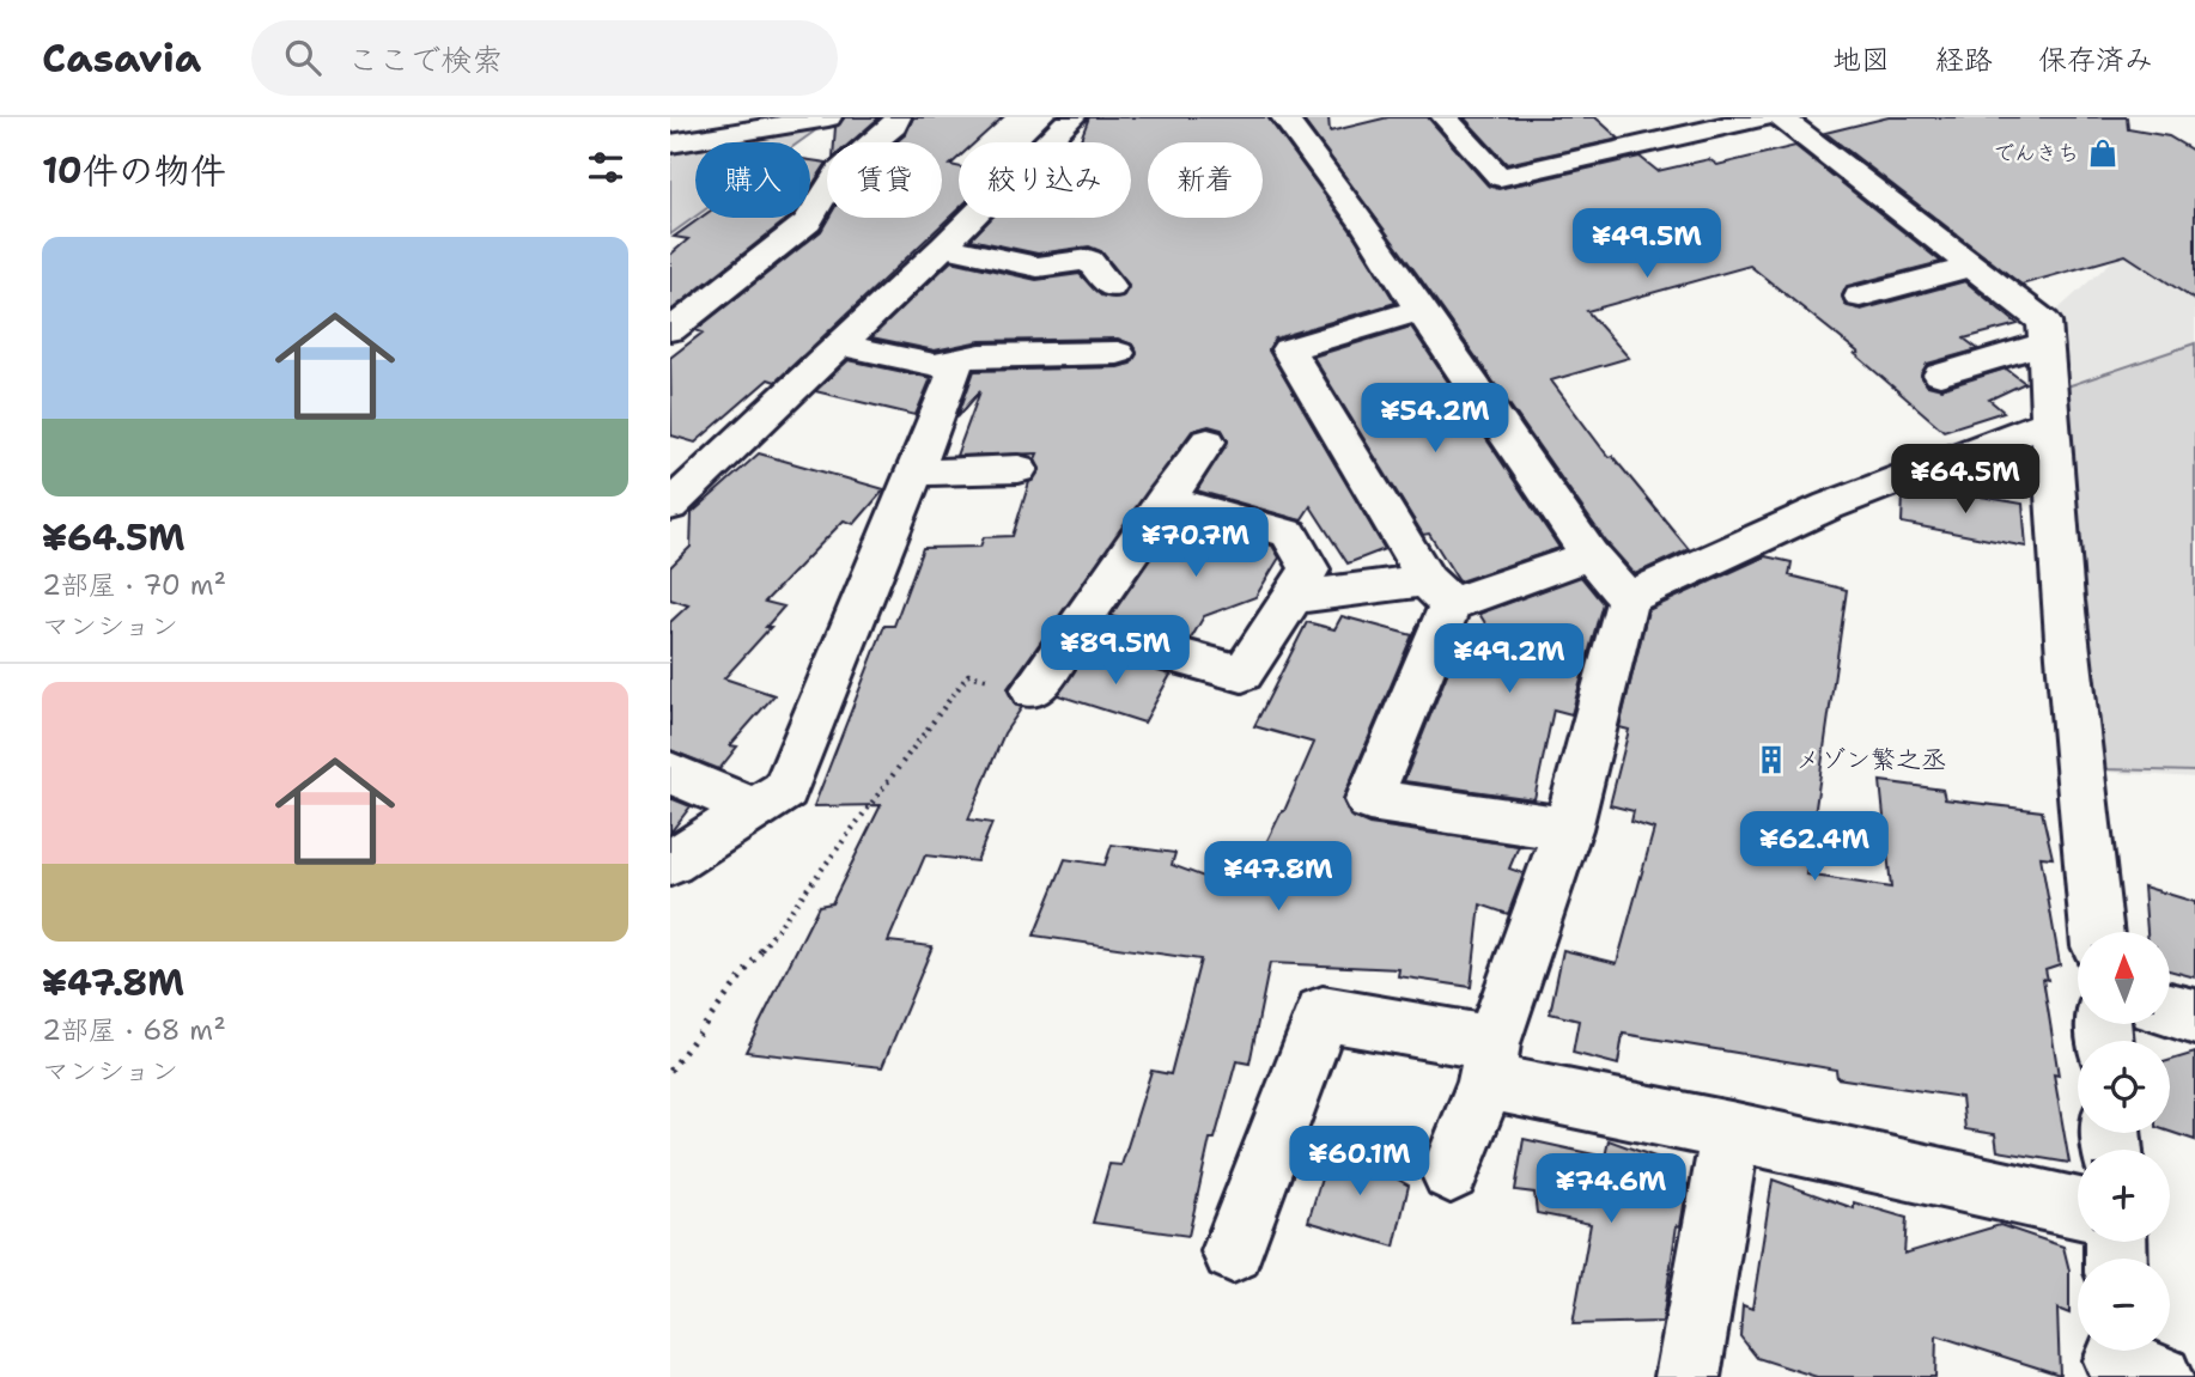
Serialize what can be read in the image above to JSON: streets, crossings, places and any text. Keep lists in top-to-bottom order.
{
  "places": {
    "shop": ["でんきち"],
    "building": ["メゾン繁之丞"]
  },
  "north": "top",
  "page": {
    "header": "Casavia",
    "search": "ここで検索",
    "nav": ["地図", "経路", "保存済み"],
    "heading": "10件の物件",
    "chip": [
      "購入",
      "賃貸",
      "絞り込み",
      "新着"
    ],
    "price": [
      "¥49.5M",
      "¥54.2M",
      "¥64.5M",
      "¥70.7M",
      "¥89.5M",
      "¥49.2M",
      "¥62.4M",
      "¥47.8M",
      "¥60.1M",
      "¥74.6M"
    ],
    "list": [
      {
        "name": "¥64.5M",
        "note": "2部屋 · 70 m² · マンション"
      },
      {
        "name": "¥47.8M",
        "note": "2部屋 · 68 m² · マンション"
      }
    ],
    "map_buttons": ["+", "−"]
  }
}
